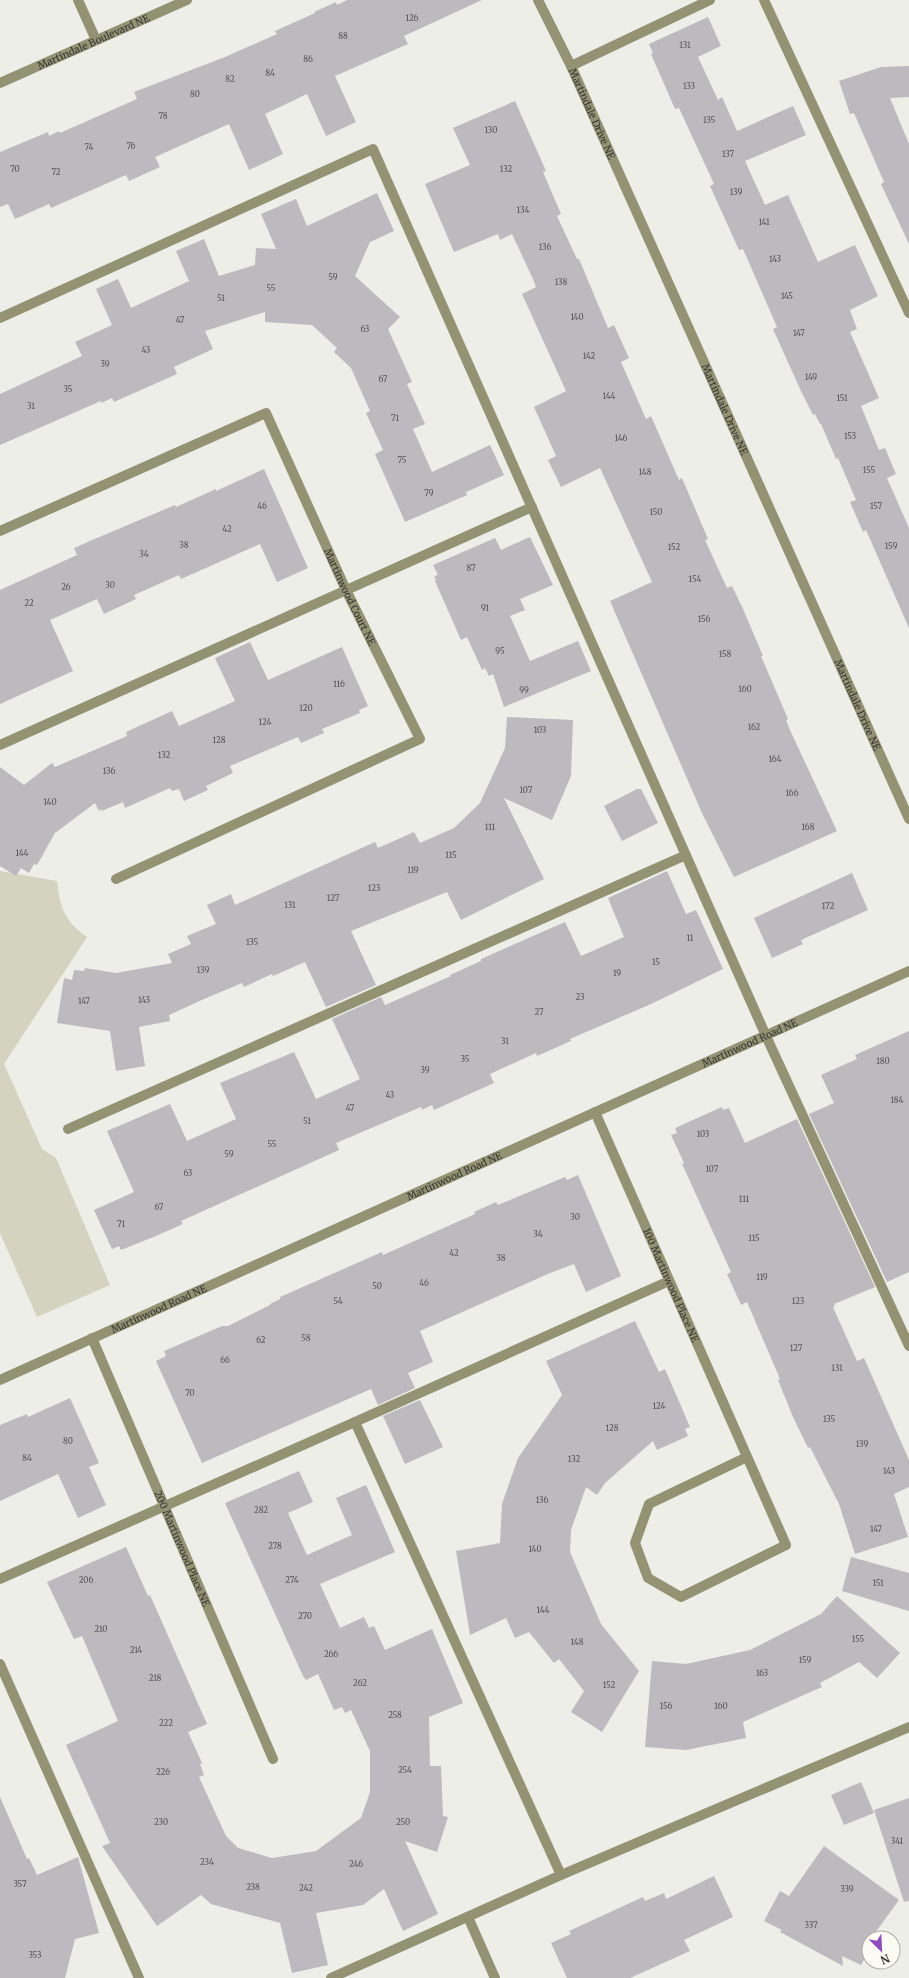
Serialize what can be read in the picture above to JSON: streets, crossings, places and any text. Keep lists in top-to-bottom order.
{
  "streets": {
    "street": [
      "Martindale Boulevard NE",
      "Martindale Drive NE",
      "Martinwood Court NE",
      "Martinwood Road NE",
      "100 Martinwood Place NE",
      "200 Martinwood Place NE"
    ]
  },
  "crossings": [
    ["Martinwood Road NE", "100 Martinwood Place NE"],
    ["Martinwood Road NE", "200 Martinwood Place NE"]
  ],
  "house_numbers": [
    "126",
    "88",
    "131",
    "86",
    "84",
    "82",
    "133",
    "80",
    "78",
    "135",
    "130",
    "76",
    "74",
    "137",
    "70",
    "132",
    "72",
    "139",
    "134",
    "141",
    "136",
    "143",
    "59",
    "138",
    "55",
    "145",
    "51",
    "140",
    "47",
    "63",
    "147",
    "43",
    "142",
    "39",
    "149",
    "67",
    "35",
    "144",
    "151",
    "31",
    "71",
    "153",
    "146",
    "75",
    "155",
    "148",
    "79",
    "46",
    "157",
    "150",
    "42",
    "38",
    "159",
    "152",
    "34",
    "87",
    "154",
    "30",
    "26",
    "22",
    "91",
    "156",
    "95",
    "158",
    "116",
    "160",
    "99",
    "120",
    "124",
    "162",
    "103",
    "128",
    "132",
    "164",
    "136",
    "107",
    "166",
    "140",
    "111",
    "168",
    "144",
    "115",
    "119",
    "123",
    "127",
    "131",
    "172",
    "11",
    "135",
    "15",
    "139",
    "19",
    "23",
    "143",
    "147",
    "27",
    "31",
    "35",
    "180",
    "39",
    "43",
    "184",
    "47",
    "51",
    "103",
    "55",
    "59",
    "107",
    "63",
    "111",
    "67",
    "30",
    "71",
    "34",
    "115",
    "42",
    "38",
    "119",
    "46",
    "50",
    "54",
    "123",
    "58",
    "62",
    "127",
    "66",
    "131",
    "70",
    "124",
    "135",
    "128",
    "80",
    "139",
    "84",
    "132",
    "143",
    "136",
    "282",
    "147",
    "278",
    "140",
    "206",
    "274",
    "151",
    "144",
    "270",
    "210",
    "155",
    "148",
    "214",
    "266",
    "159",
    "163",
    "218",
    "262",
    "152",
    "156",
    "160",
    "258",
    "222",
    "254",
    "226",
    "230",
    "250",
    "341",
    "234",
    "246",
    "357",
    "238",
    "242",
    "339",
    "337",
    "353"
  ],
  "north": "bottom right"
}
